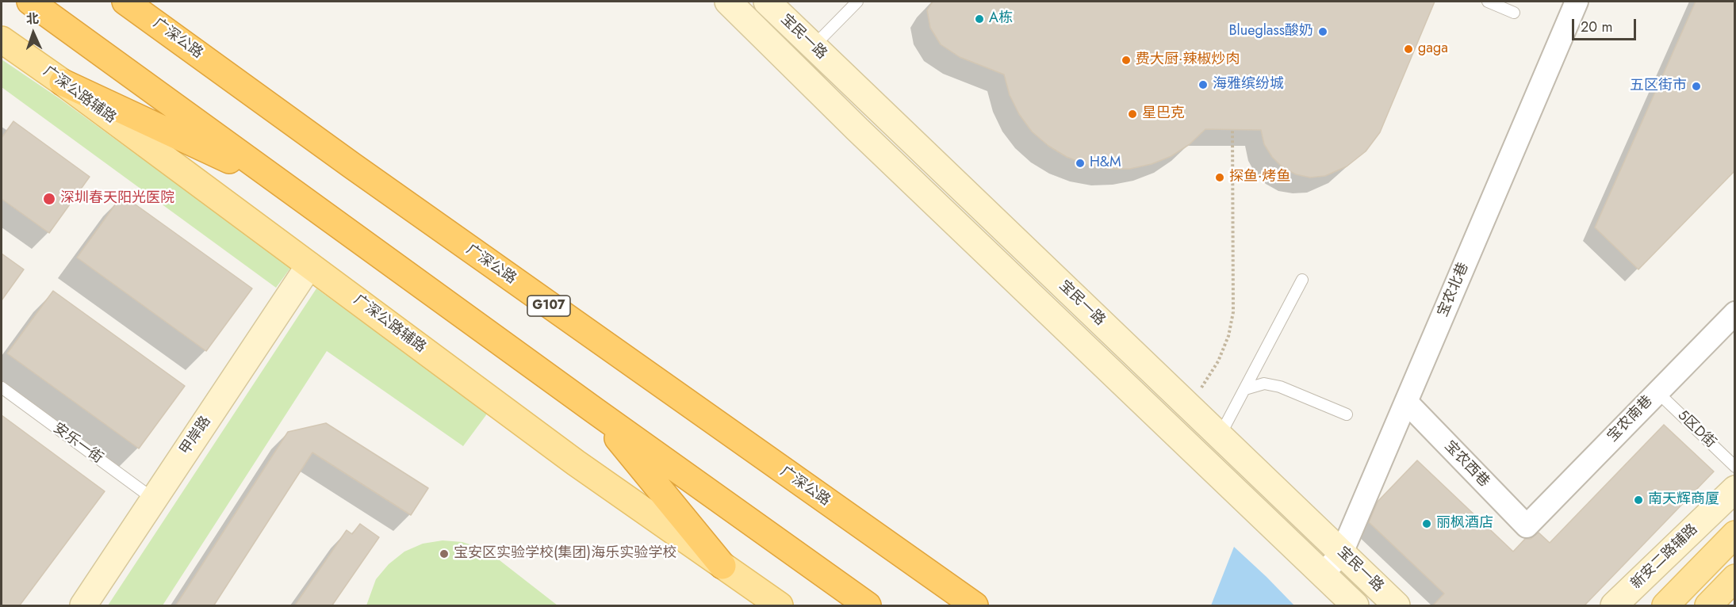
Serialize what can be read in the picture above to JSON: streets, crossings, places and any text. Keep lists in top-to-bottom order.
{
  "streets": {
    "highway": ["广深公路", "G107"],
    "main road": [
      "宝民一路",
      "广深公路辅路",
      "甲岸路",
      "新安二路辅路"
    ],
    "street": ["宝农北巷", "宝农南巷", "宝农西巷"],
    "lane": ["5区D街", "安乐一街"]
  },
  "crossings": [
    ["宝民一路", "宝农北巷"],
    ["广深公路辅路", "甲岸路"],
    ["宝农北巷", "宝农西巷"],
    ["宝农南巷", "5区D街"],
    ["宝农南巷", "宝农西巷"],
    ["甲岸路", "安乐一街"]
  ],
  "places": [
    "A栋",
    "Blueglass酸奶",
    "gaga",
    "费大厨·辣椒炒肉",
    "海雅缤纷城",
    "五区街市",
    "星巴克",
    "H&M",
    "探鱼·烤鱼",
    "深圳春天阳光医院",
    "南天辉商厦",
    "丽枫酒店",
    "宝安区实验学校(集团)海乐实验学校"
  ],
  "scale_bar": "20 m",
  "north": "top"
}
